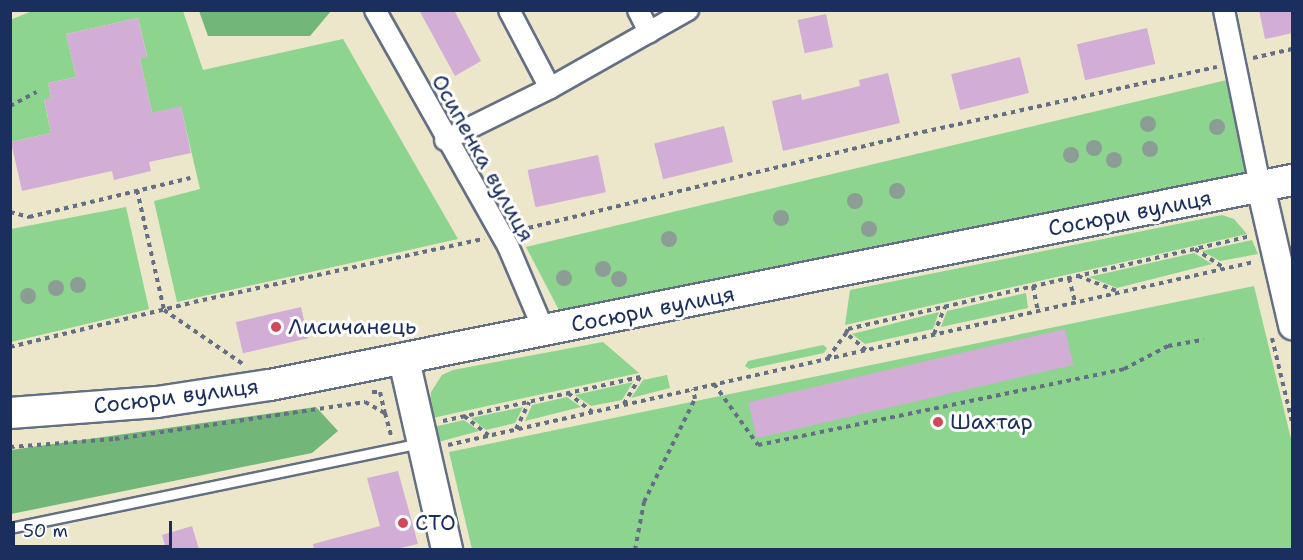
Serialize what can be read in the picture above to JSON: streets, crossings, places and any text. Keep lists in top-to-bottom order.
{
  "streets": {
    "main road": ["Сосюри вулиця"],
    "street": ["Осипенка вулиця"]
  },
  "crossings": [
    ["Осипенка вулиця", "Сосюри вулиця"]
  ],
  "places": ["Лисичанець", "Шахтар", "СТО"],
  "scale_bar": "50 m"
}
